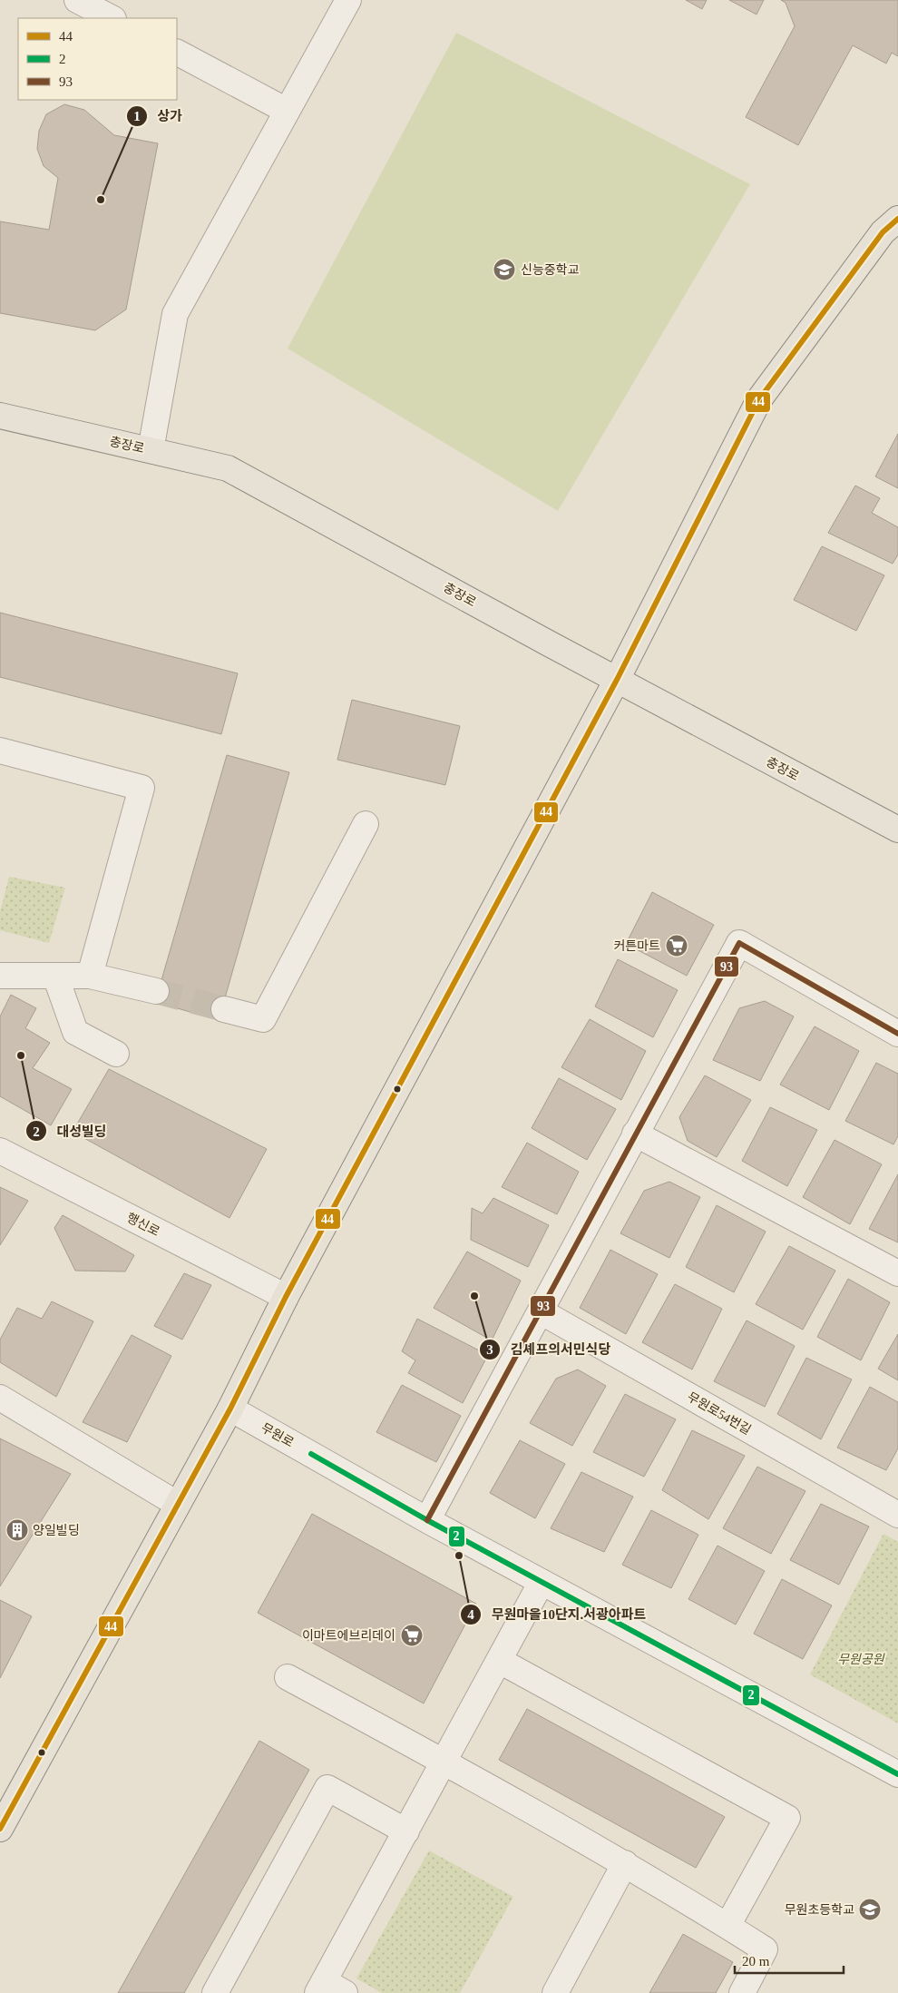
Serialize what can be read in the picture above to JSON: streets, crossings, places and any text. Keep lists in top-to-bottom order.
{
  "streets": {
    "main road": ["충장로"],
    "street": ["행신로", "무원로54번길", "무원로"]
  },
  "parks": ["무원공원"],
  "places": {
    "other": [
      "상가",
      "대성빌딩",
      "김셰프의서민식당",
      "무원마을10단지.서광아파트"
    ],
    "school or university": ["신능중학교", "무원초등학교"],
    "supermarket": ["커튼마트", "이마트에브리데이"],
    "building": ["양일빌딩"]
  },
  "lines": ["transit line 44", "transit line 93", "transit line 2"],
  "legend": ["44", "2", "93"],
  "scale_bar": "20 m"
}
